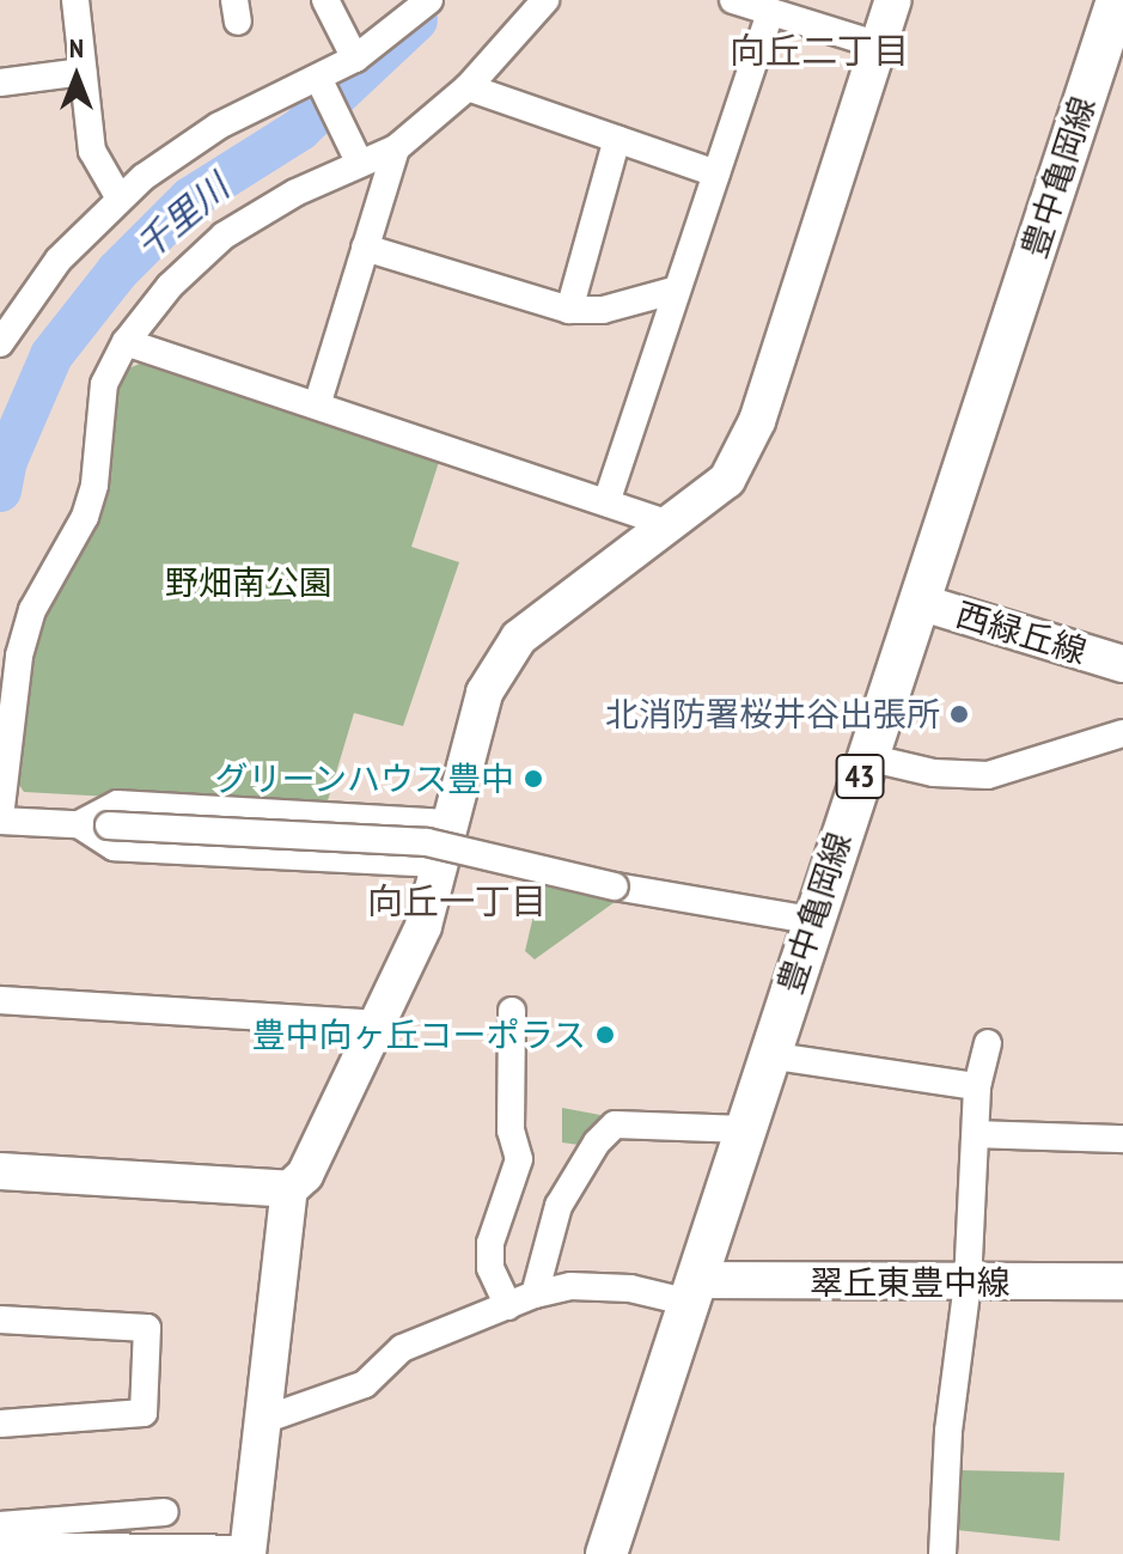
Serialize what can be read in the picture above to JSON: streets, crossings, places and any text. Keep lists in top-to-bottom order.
{
  "streets": {
    "main road": ["豊中亀岡線", "43"],
    "street": ["西緑丘線", "翠丘東豊中線"]
  },
  "crossings": [
    ["豊中亀岡線", "西緑丘線"],
    ["豊中亀岡線", "翠丘東豊中線"]
  ],
  "districts": ["向丘二丁目", "向丘一丁目"],
  "water": ["千里川"],
  "parks": ["野畑南公園"],
  "places": ["北消防署桜井谷出張所", "グリーンハウス豊中", "豊中向ヶ丘コーポラス"],
  "north": "top"
}
